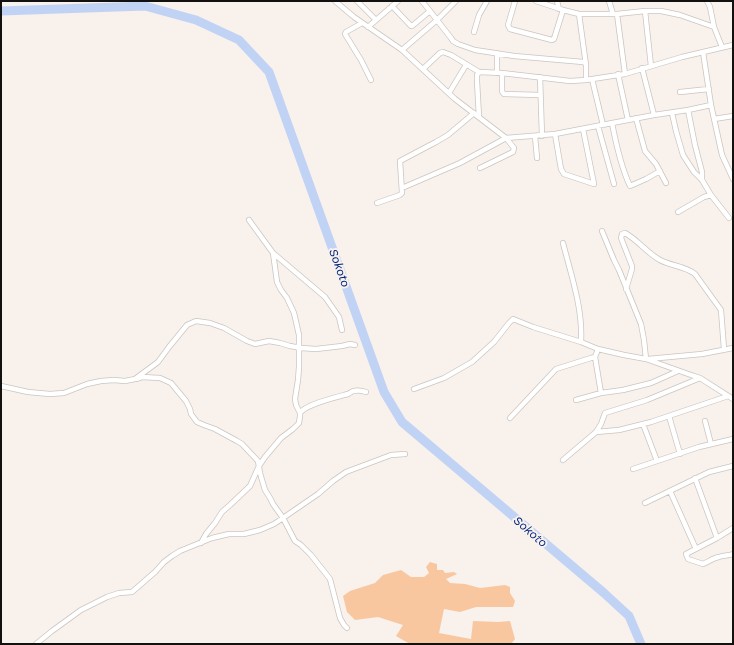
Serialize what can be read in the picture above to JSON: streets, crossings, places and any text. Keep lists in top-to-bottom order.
{
  "water": ["Sokoto"]
}
